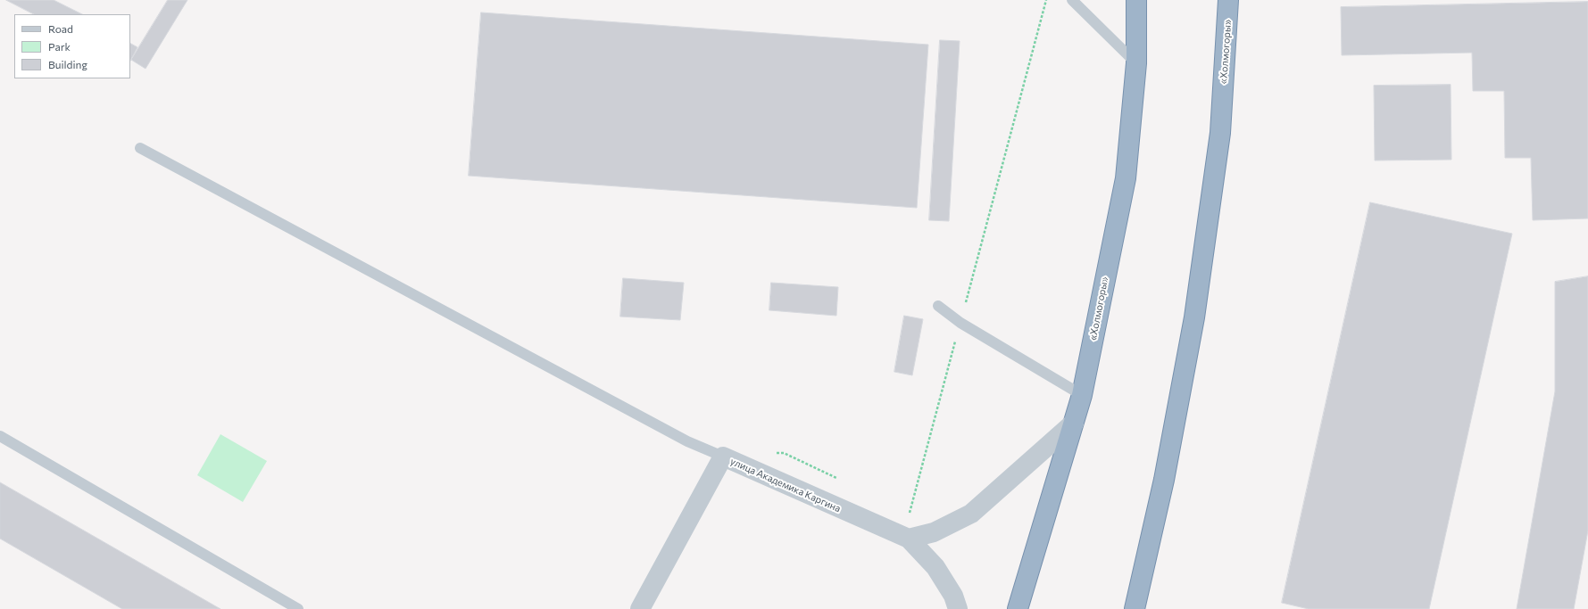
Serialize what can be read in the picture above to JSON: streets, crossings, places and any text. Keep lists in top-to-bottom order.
{
  "streets": {
    "highway": ["«Холмогоры»"],
    "street": ["улица Академика Каргина"]
  },
  "legend": ["Road", "Park", "Building"]
}
